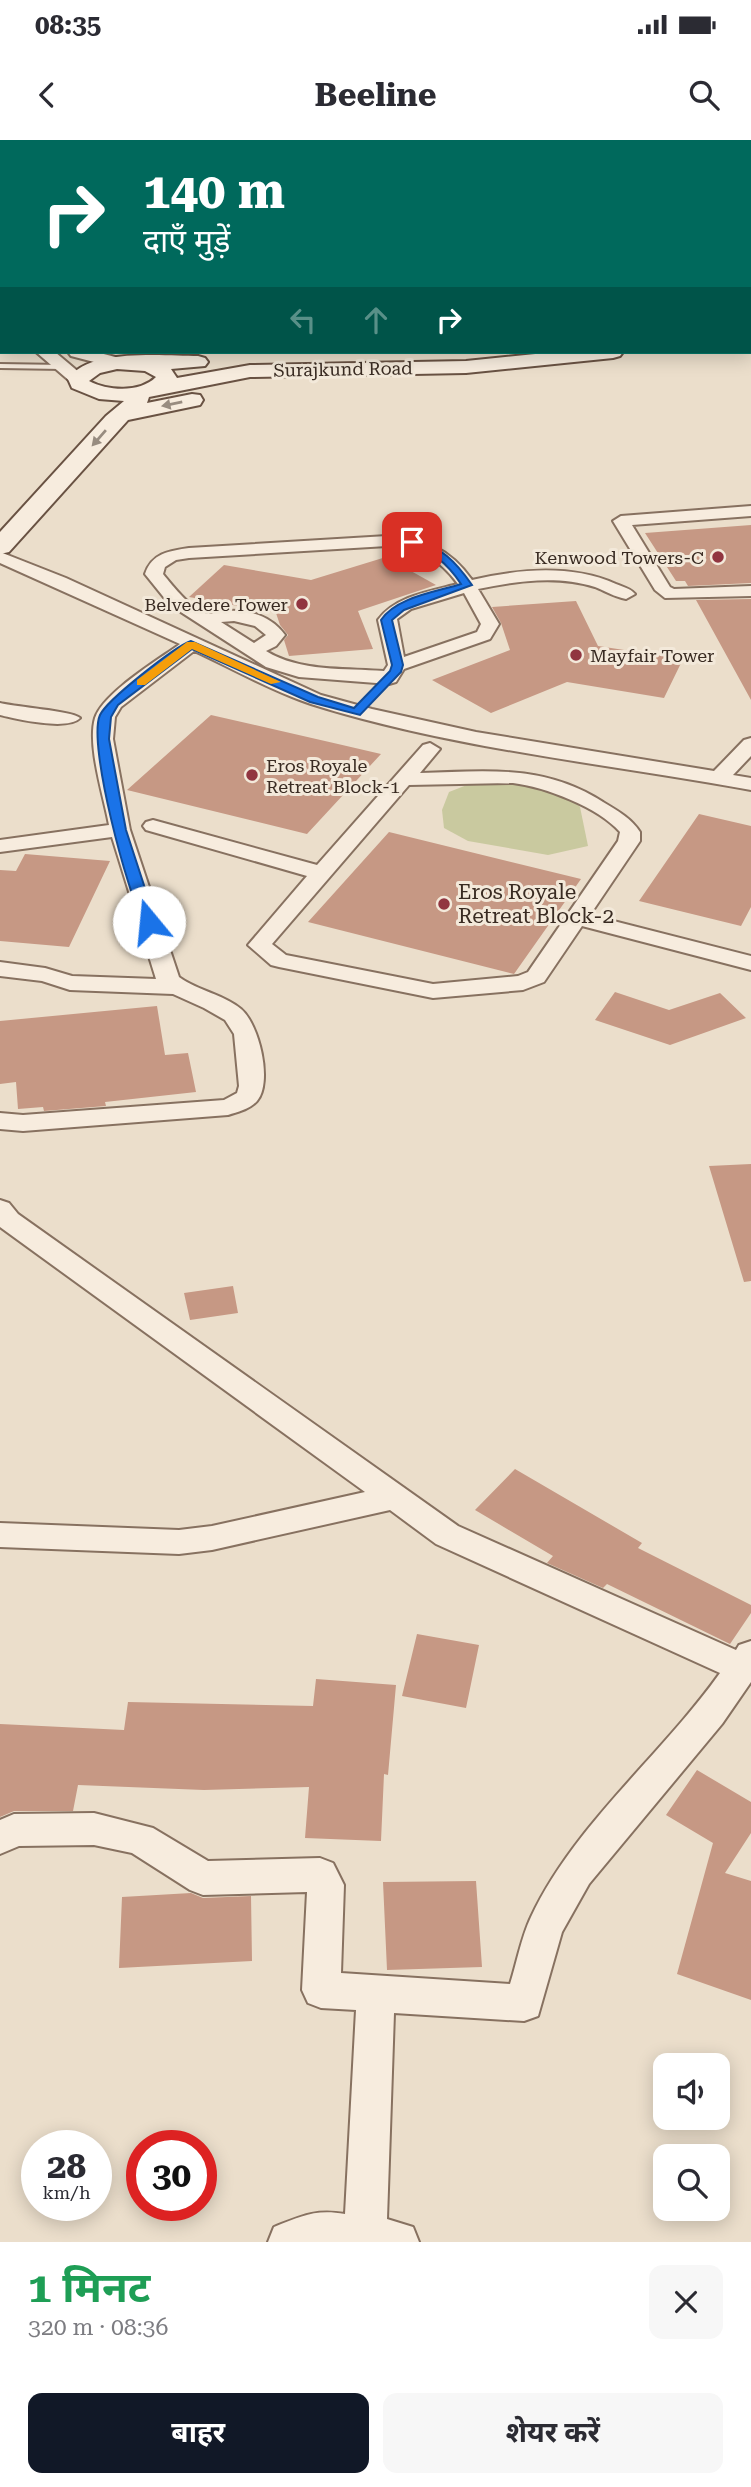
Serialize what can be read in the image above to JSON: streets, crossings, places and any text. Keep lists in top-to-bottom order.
{
  "streets": {
    "main road": ["Surajkund Road"]
  },
  "places": [
    "Kenwood Towers-C",
    "Belvedere Tower",
    "Mayfair Tower",
    "Eros Royale Retreat Block-1",
    "Eros Royale Retreat Block-2"
  ],
  "page": {
    "status": "08:35",
    "header": "Beeline",
    "turn": ["140 m", "दाएँ मुड़ें"],
    "speed": "28 km/h",
    "limit": "30",
    "heading": ["1 मिनट", "320 m · 08:36"],
    "buttons": ["बाहर", "शेयर करें"]
  }
}
